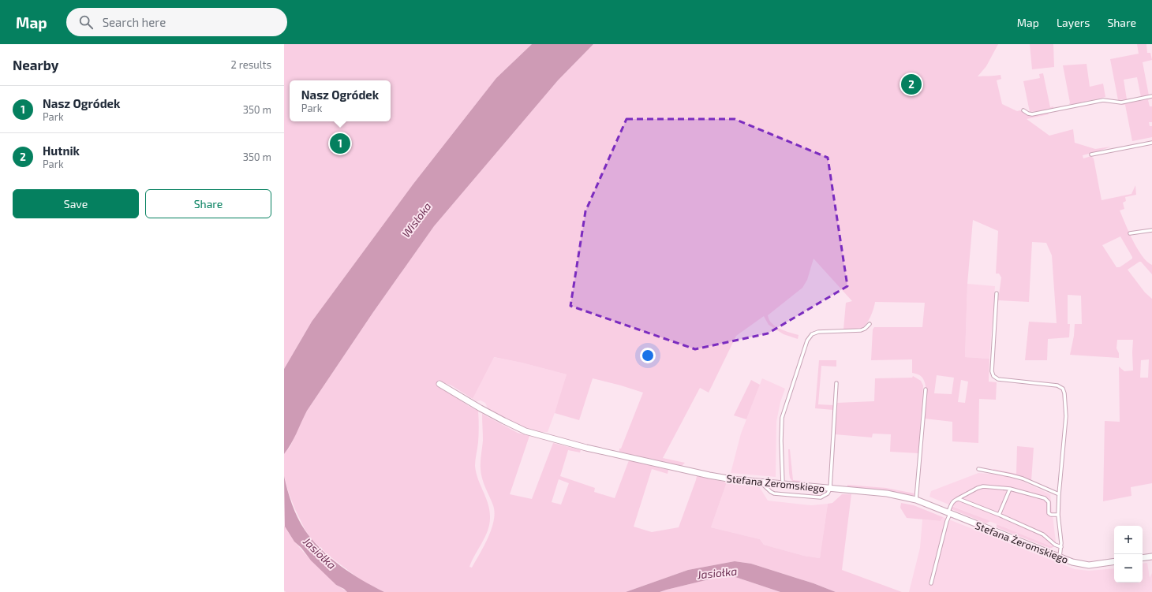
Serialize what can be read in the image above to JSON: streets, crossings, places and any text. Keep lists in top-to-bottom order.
{
  "streets": {
    "street": ["Stefana Żeromskiego"]
  },
  "water": ["Wisłoka", "Jasiołka"],
  "page": {
    "header": "Map",
    "search": "Search here",
    "nav": ["Map", "Layers", "Share"],
    "heading": ["Nearby", "2 results"],
    "pins": ["2", "1"],
    "popup": ["Nasz Ogródek", "Park"],
    "list": [
      {
        "mark": "1",
        "name": "Nasz Ogródek",
        "note": "Park",
        "value": "350 m"
      },
      {
        "mark": "2",
        "name": "Hutnik",
        "note": "Park",
        "value": "350 m"
      }
    ],
    "buttons": ["Save", "Share"],
    "map_buttons": ["+", "−"]
  }
}
